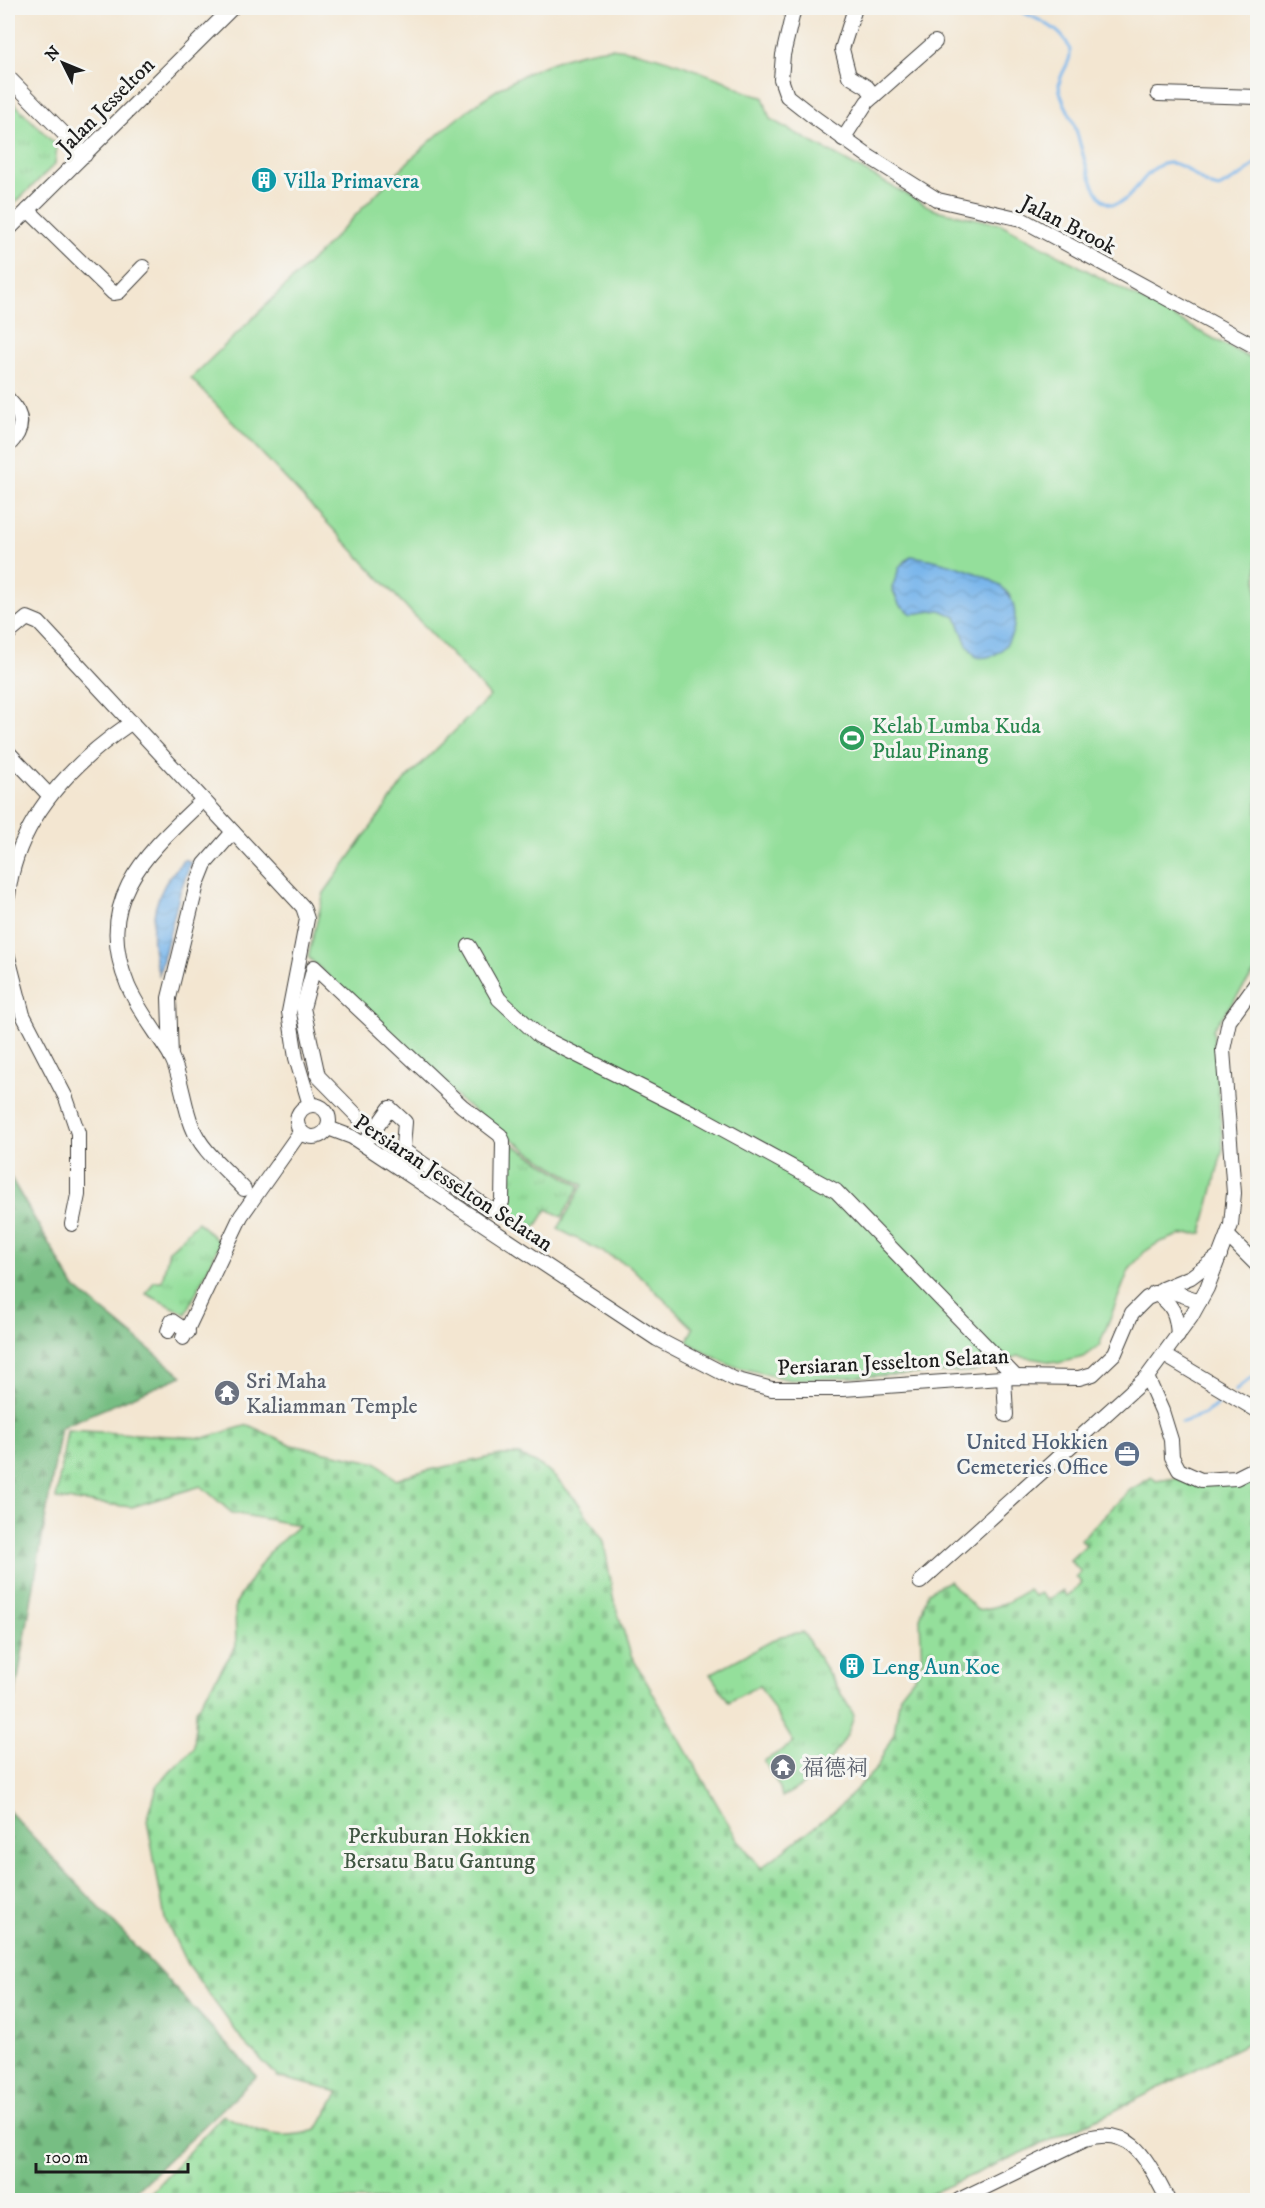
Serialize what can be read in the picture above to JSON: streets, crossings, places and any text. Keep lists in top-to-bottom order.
{
  "streets": {
    "street": ["Jalan Jesselton", "Jalan Brook", "Persiaran Jesselton Selatan"]
  },
  "parks": ["Perkuburan Hokkien Bersatu Batu Gantung"],
  "places": {
    "building": ["Villa Primavera", "Leng Aun Koe"],
    "sports": ["Kelab Lumba Kuda Pulau Pinang"],
    "temple": ["Sri Maha Kaliamman Temple", "福德祠"],
    "office": ["United Hokkien Cemeteries Office"]
  },
  "scale_bar": "100 m",
  "north": "top left"
}
